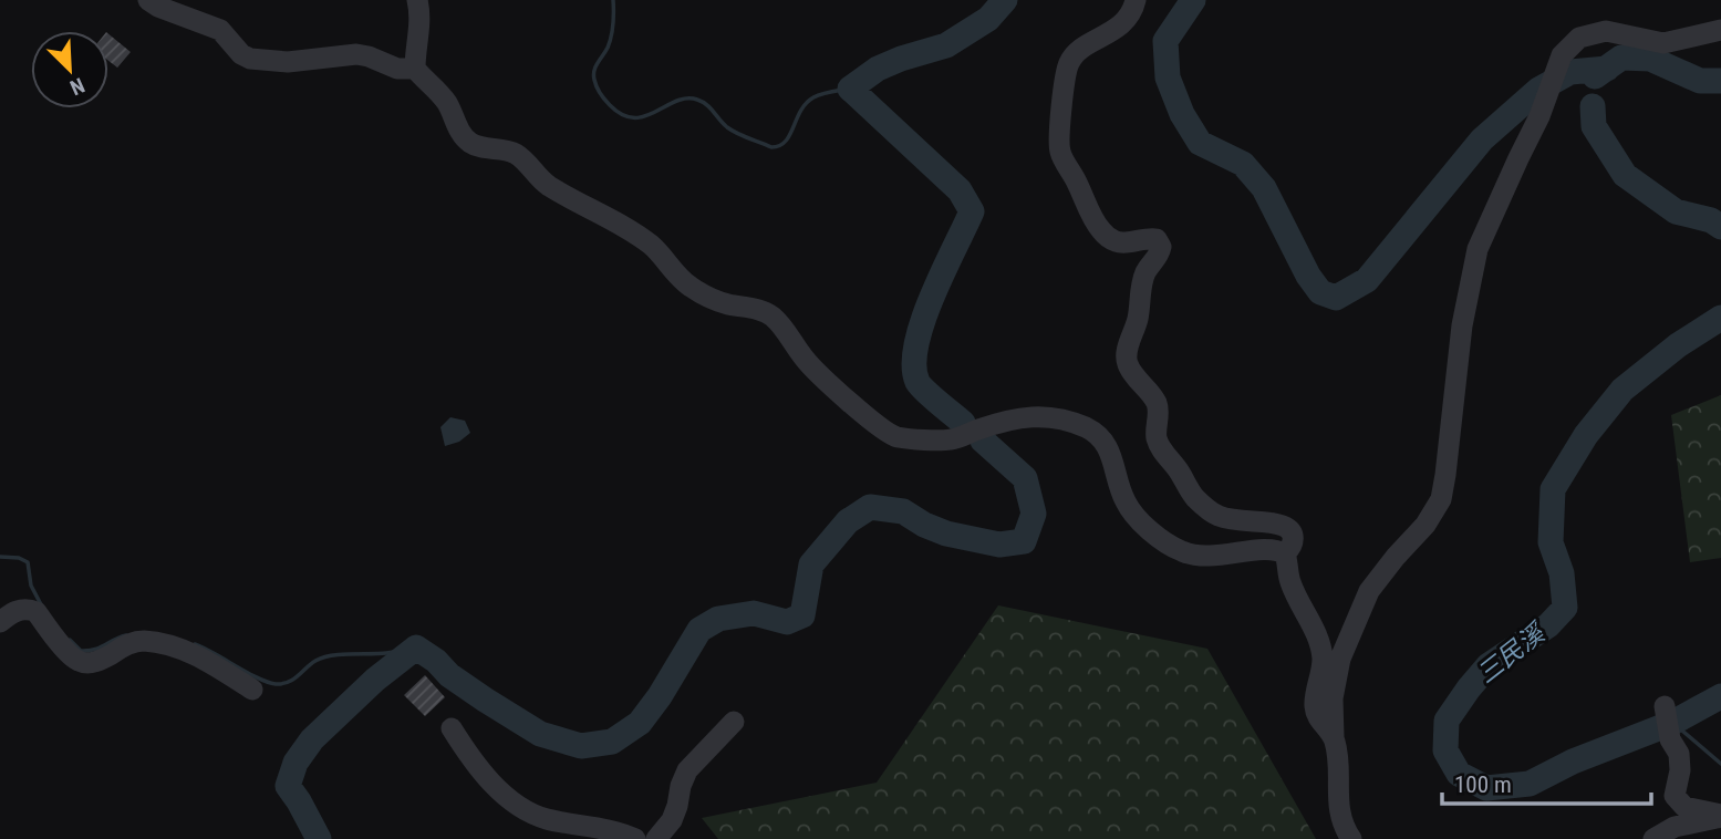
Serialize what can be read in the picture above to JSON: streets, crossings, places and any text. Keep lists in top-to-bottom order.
{
  "water": ["三民溪"],
  "scale_bar": "100 m",
  "north": "bottom right"
}
